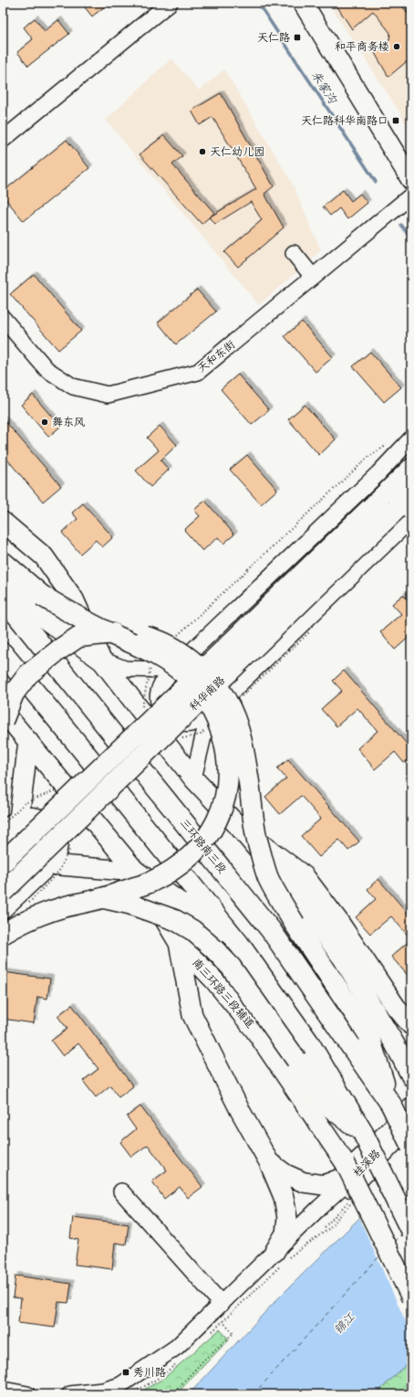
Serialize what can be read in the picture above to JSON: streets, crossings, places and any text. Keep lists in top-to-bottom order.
{
  "streets": {
    "highway": ["科华南路", "三环路南三段"],
    "main road": ["南三环路三段辅道"],
    "street": ["天和东街", "桂溪路"]
  },
  "water": ["朱家沟", "锦江"],
  "places": {
    "transit": ["天仁路", "天仁路科华南路口", "秀川路"],
    "other": ["和平商务楼", "天仁幼儿园", "舞东风"]
  }
}
